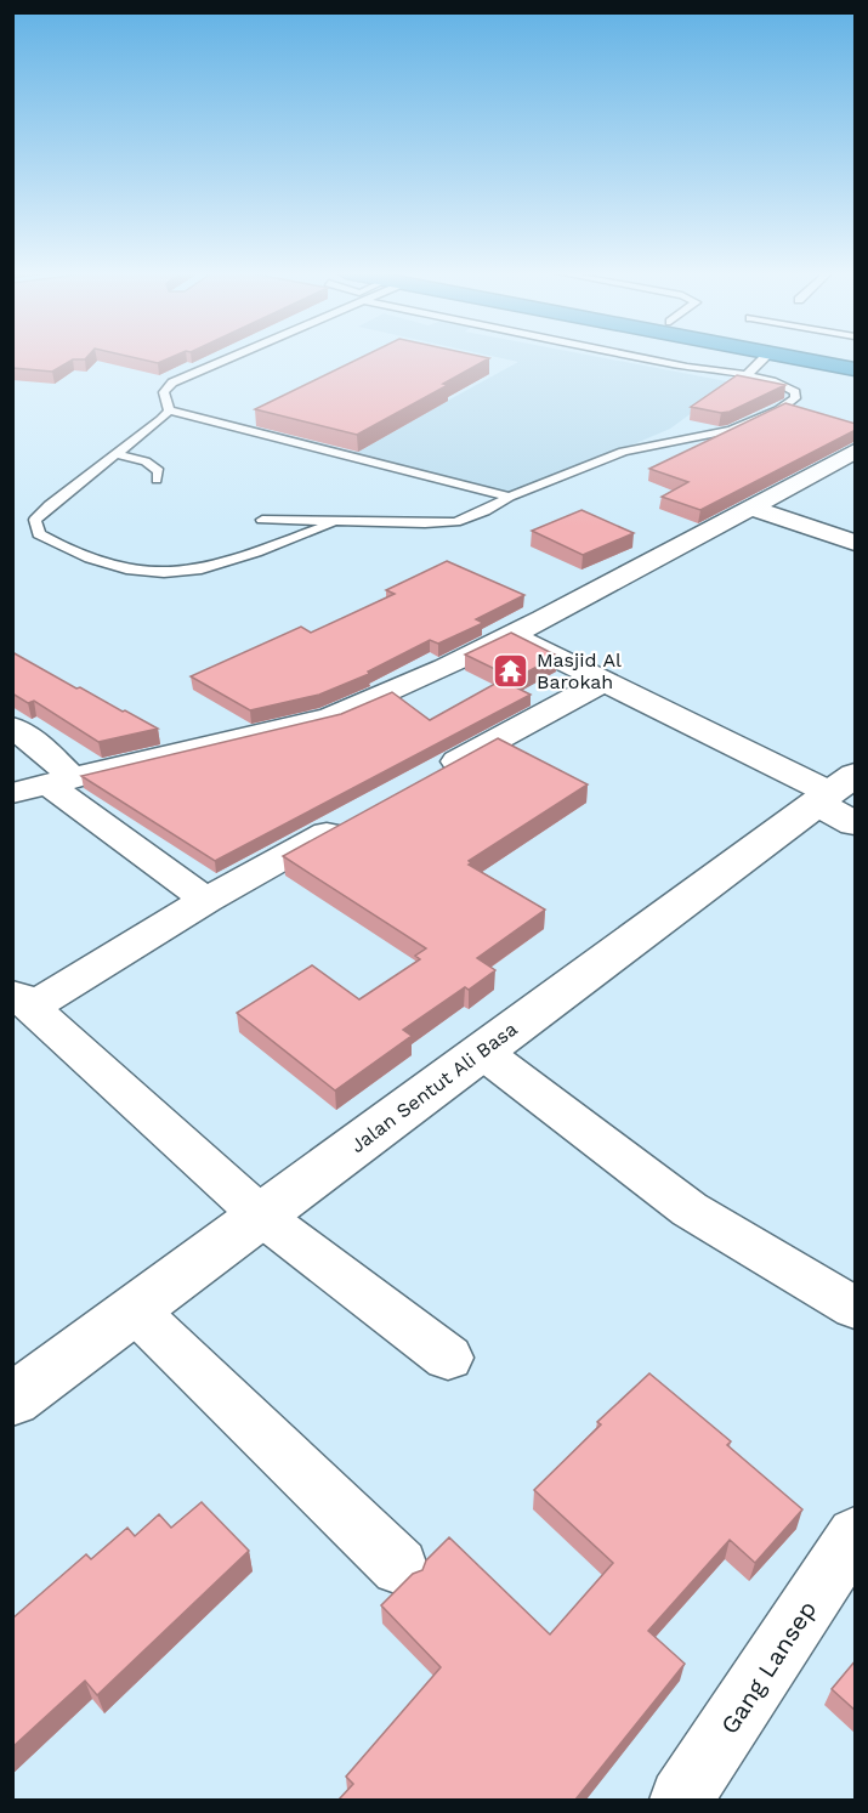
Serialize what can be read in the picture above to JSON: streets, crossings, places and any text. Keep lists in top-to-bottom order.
{
  "streets": {
    "street": ["Jalan Sentut Ali Basa", "Gang Lansep"]
  },
  "places": {
    "temple": ["Masjid Al Barokah"]
  }
}
